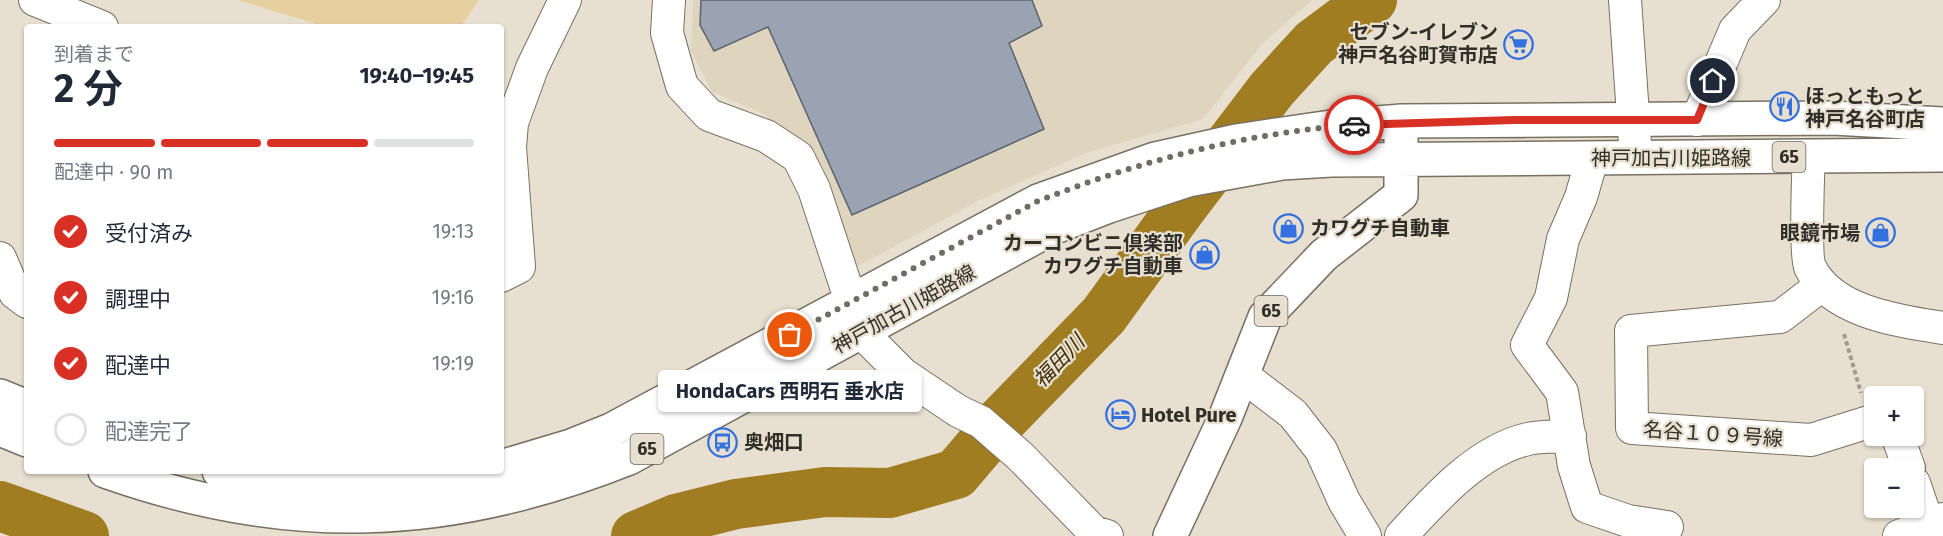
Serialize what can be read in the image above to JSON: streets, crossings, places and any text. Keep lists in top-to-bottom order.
{
  "streets": {
    "main road": ["65", "神戸加古川姫路線"],
    "street": ["名谷１０９号線"]
  },
  "crossings": [
    ["65", "神戸加古川姫路線"]
  ],
  "water": ["福田川"],
  "places": {
    "supermarket": ["セブン-イレブン 神戸名谷町賀市店"],
    "restaurant": ["ほっともっと 神戸名谷町店"],
    "shop": ["カワグチ自動車", "眼鏡市場", "カーコンビニ倶楽部 カワグチ自動車"],
    "other": ["HondaCars 西明石 垂水店"],
    "hotel": ["Hotel Pure"],
    "bus stop": ["奥畑口"]
  },
  "page": {
    "heading": ["2 分", "到着まで", "19:40–19:45"],
    "bar": "配達中 · 90 m",
    "list": [
      ["受付済み", "19:13"],
      ["調理中", "19:16"],
      ["配達中", "19:19"],
      "配達完了"
    ],
    "bubble": "HondaCars 西明石 垂水店",
    "map_buttons": ["+", "−"]
  }
}
